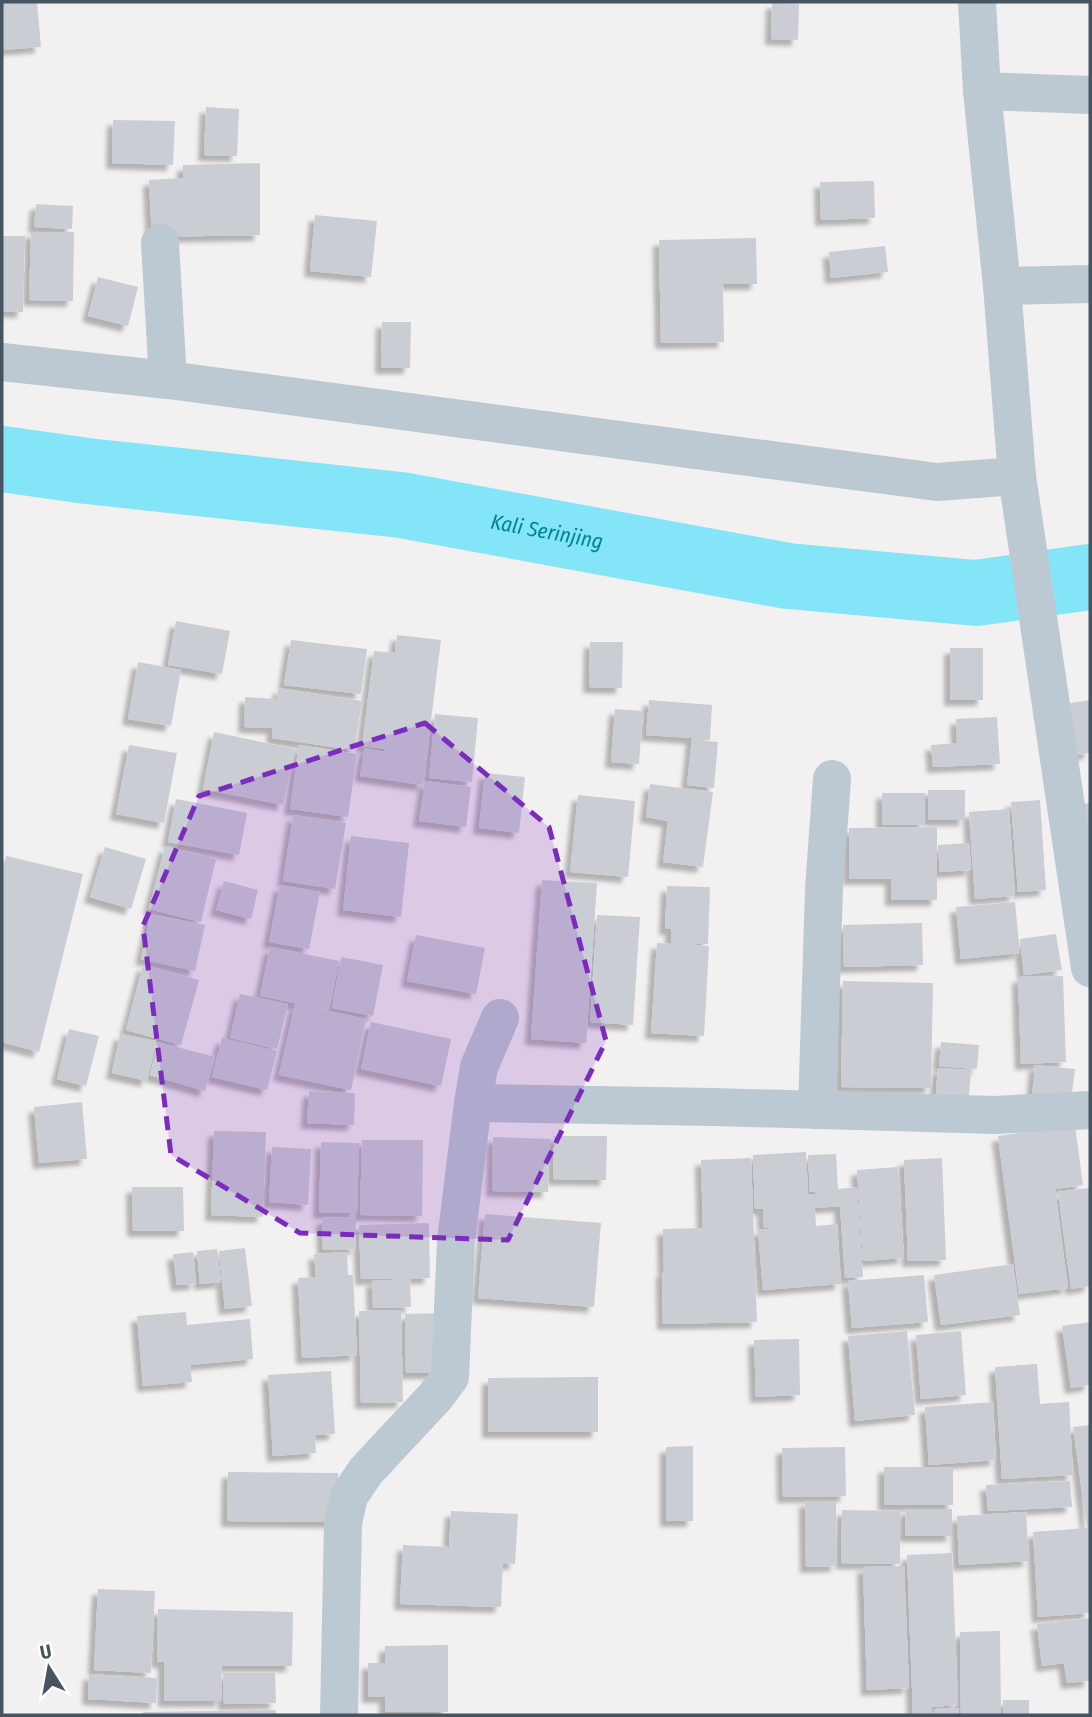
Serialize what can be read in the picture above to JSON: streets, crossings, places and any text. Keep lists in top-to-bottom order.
{
  "water": ["Kali Serinjing"],
  "north": "top"
}
